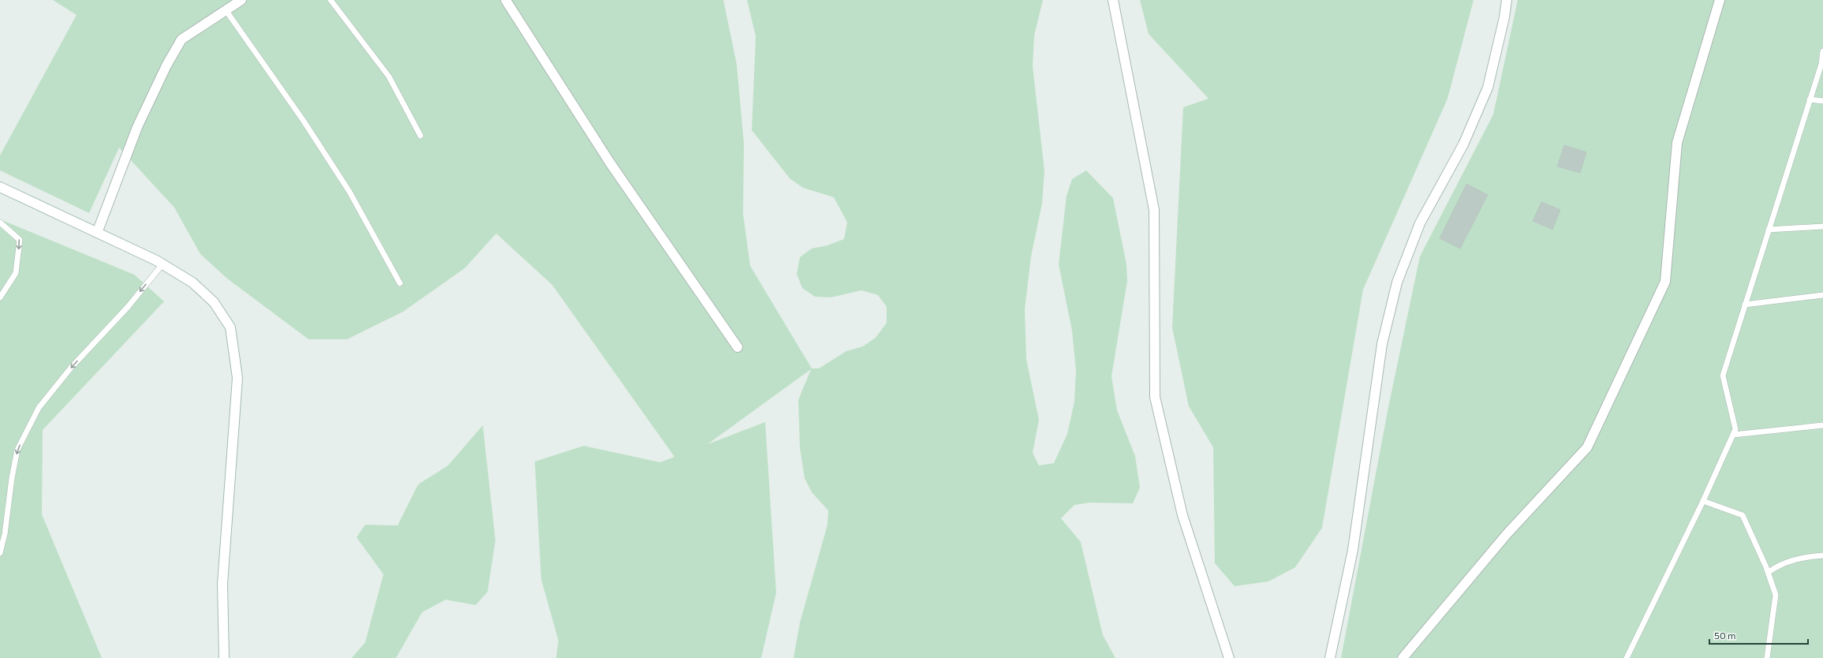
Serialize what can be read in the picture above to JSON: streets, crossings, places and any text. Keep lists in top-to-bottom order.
{
  "scale_bar": "50 m"
}
